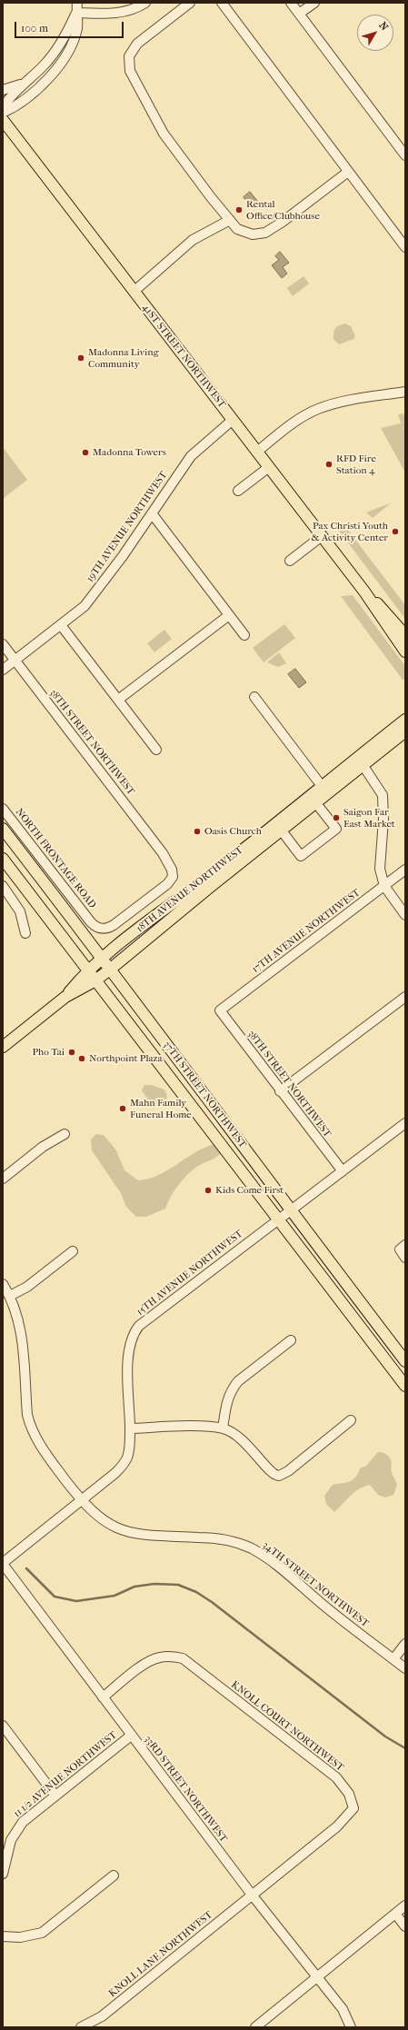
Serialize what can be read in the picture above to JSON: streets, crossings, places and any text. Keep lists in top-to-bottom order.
{
  "streets": {
    "main road": ["41ST STREET NORTHWEST", "18TH AVENUE NORTHWEST", "37TH STREET NORTHWEST"],
    "street": [
      "19TH AVENUE NORTHWEST",
      "38TH STREET NORTHWEST",
      "NORTH FRONTAGE ROAD",
      "17TH AVENUE NORTHWEST",
      "15TH AVENUE NORTHWEST",
      "34TH STREET NORTHWEST",
      "KNOLL COURT NORTHWEST",
      "11 1/2 AVENUE NORTHWEST",
      "33RD STREET NORTHWEST",
      "KNOLL LANE NORTHWEST"
    ]
  },
  "crossings": [
    ["41ST STREET NORTHWEST", "19TH AVENUE NORTHWEST"],
    ["19TH AVENUE NORTHWEST", "38TH STREET NORTHWEST"],
    ["38TH STREET NORTHWEST", "18TH AVENUE NORTHWEST"],
    ["38TH STREET NORTHWEST", "17TH AVENUE NORTHWEST"],
    ["38TH STREET NORTHWEST", "15TH AVENUE NORTHWEST"],
    ["NORTH FRONTAGE ROAD", "18TH AVENUE NORTHWEST"],
    ["18TH AVENUE NORTHWEST", "37TH STREET NORTHWEST"],
    ["37TH STREET NORTHWEST", "15TH AVENUE NORTHWEST"],
    ["15TH AVENUE NORTHWEST", "34TH STREET NORTHWEST"],
    ["15TH AVENUE NORTHWEST", "33RD STREET NORTHWEST"],
    ["KNOLL COURT NORTHWEST", "33RD STREET NORTHWEST"],
    ["KNOLL COURT NORTHWEST", "KNOLL LANE NORTHWEST"],
    ["11 1/2 AVENUE NORTHWEST", "33RD STREET NORTHWEST"],
    ["33RD STREET NORTHWEST", "KNOLL LANE NORTHWEST"]
  ],
  "places": [
    "Rental Office/Clubhouse",
    "Madonna Living Community",
    "Madonna Towers",
    "RFD Fire Station 4",
    "Pax Christi Youth & Activity Center",
    "Saigon Far East Market",
    "Oasis Church",
    "Pho Tai",
    "Northpoint Plaza",
    "Mahn Family Funeral Home",
    "Kids Come First"
  ],
  "scale_bar": "100 m",
  "north": "top right"
}
